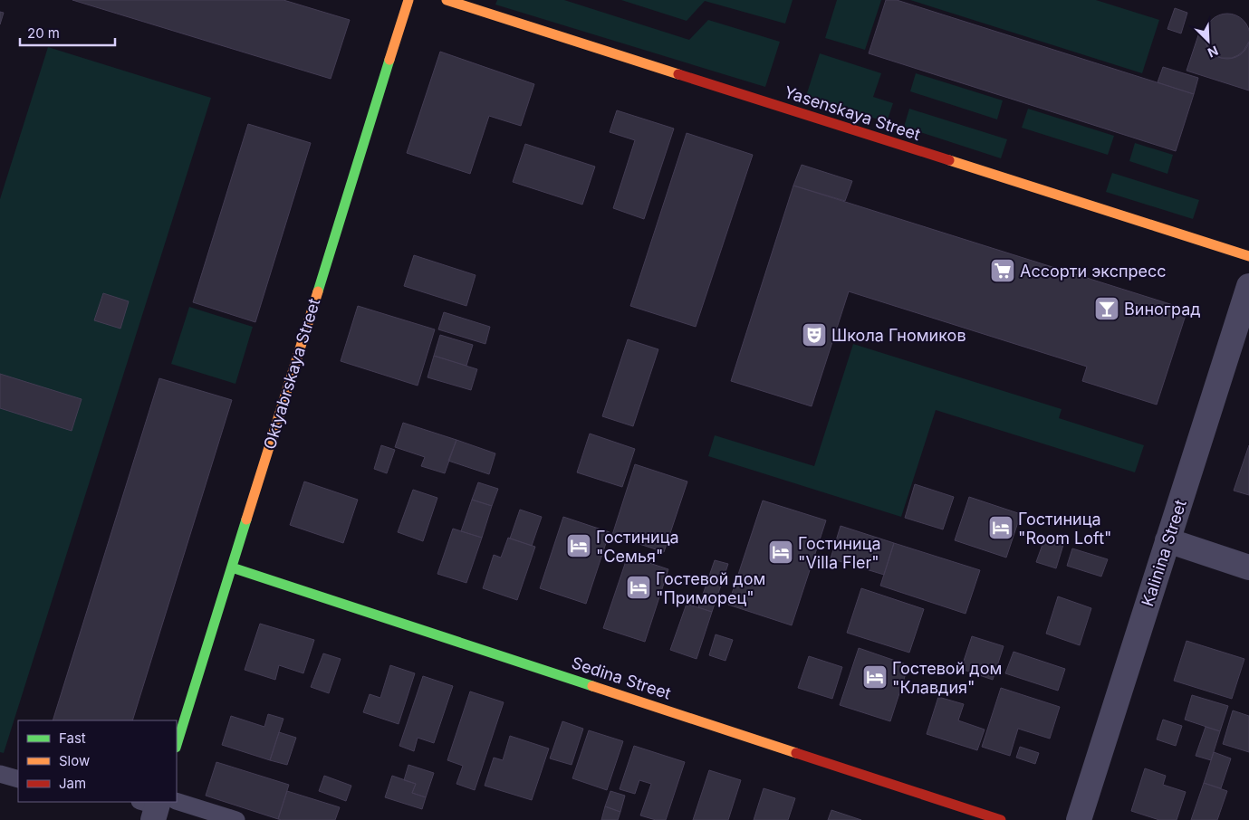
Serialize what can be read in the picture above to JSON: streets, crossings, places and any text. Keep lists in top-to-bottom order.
{
  "streets": {
    "street": [
      "Yasenskaya Street",
      "Oktyabrskaya Street",
      "Kalinina Street",
      "Sedina Street"
    ]
  },
  "crossings": [
    ["Oktyabrskaya Street", "Sedina Street"]
  ],
  "places": {
    "supermarket": ["Ассорти экспресс"],
    "bar": ["Виноград"],
    "theatre": ["Школа Гномиков"],
    "hotel": [
      "Гостиница \"Room Loft\"",
      "Гостиница \"Семья\"",
      "Гостиница \"Villa Fler\"",
      "Гостевой дом \"Приморец\"",
      "Гостевой дом \"Клавдия\""
    ]
  },
  "legend": ["Fast", "Slow", "Jam"],
  "scale_bar": "20 m",
  "north": "bottom right"
}
